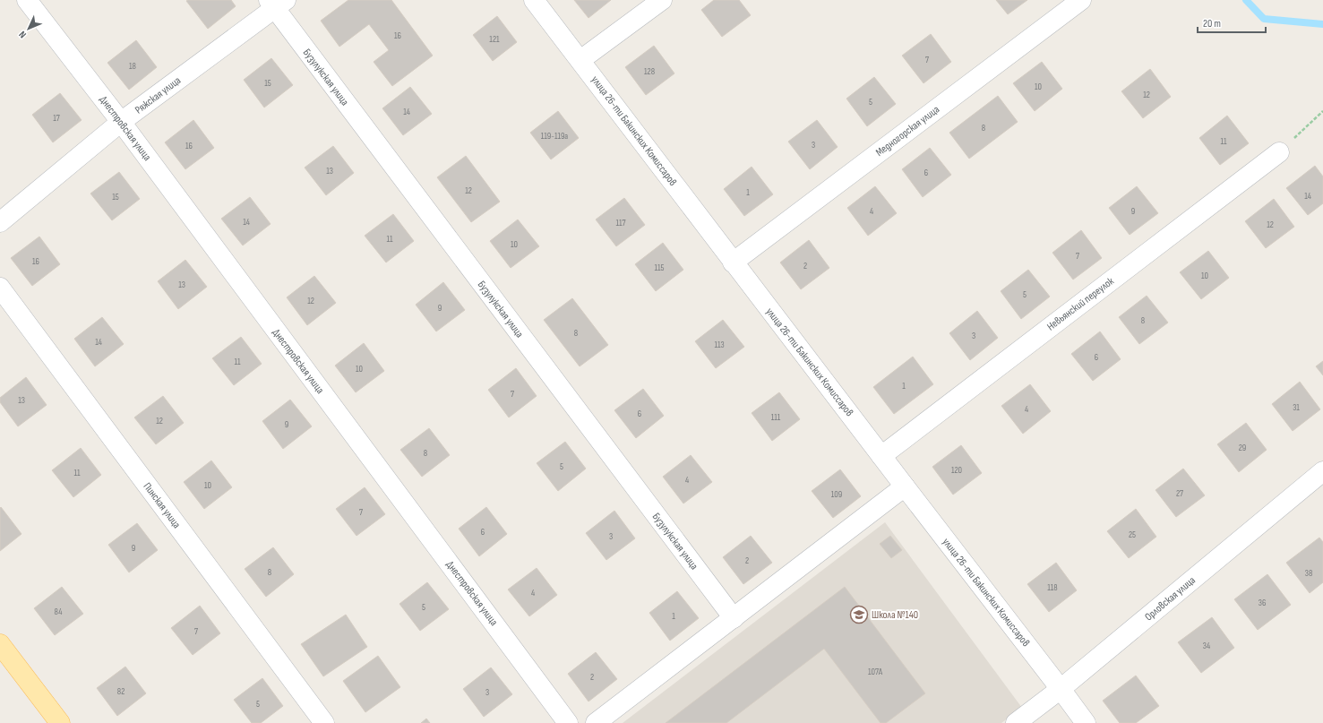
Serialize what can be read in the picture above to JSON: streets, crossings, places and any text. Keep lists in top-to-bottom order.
{
  "streets": {
    "street": [
      "Бузулукская улица",
      "Ряжская улица",
      "Днестровская улица",
      "улица 26-ти Бакинских Комиссаров",
      "Медногорская улица",
      "Невьянский переулок",
      "Пинская улица",
      "Орловская улица"
    ]
  },
  "crossings": [
    ["Бузулукская улица", "Ряжская улица"],
    ["Ряжская улица", "Днестровская улица"],
    ["улица 26-ти Бакинских Комиссаров", "Медногорская улица"],
    ["улица 26-ти Бакинских Комиссаров", "Невьянский переулок"],
    ["улица 26-ти Бакинских Комиссаров", "Орловская улица"]
  ],
  "places": {
    "school or university": ["Школа №140"]
  },
  "house_numbers": [
    "16",
    "121",
    "7",
    "18",
    "128",
    "15",
    "10",
    "12",
    "5",
    "14",
    "17",
    "8",
    "119-119а",
    "11",
    "3",
    "16",
    "13",
    "6",
    "12",
    "1",
    "14",
    "15",
    "4",
    "9",
    "14",
    "117",
    "12",
    "11",
    "10",
    "7",
    "16",
    "2",
    "115",
    "10",
    "13",
    "5",
    "12",
    "9",
    "8",
    "8",
    "3",
    "14",
    "113",
    "6",
    "11",
    "10",
    "1",
    "7",
    "13",
    "31",
    "4",
    "6",
    "111",
    "12",
    "9",
    "29",
    "8",
    "5",
    "120",
    "11",
    "4",
    "10",
    "27",
    "109",
    "7",
    "6",
    "25",
    "3",
    "9",
    "2",
    "8",
    "38",
    "118",
    "4",
    "36",
    "5",
    "84",
    "1",
    "7",
    "34",
    "107А",
    "2",
    "82",
    "3",
    "5"
  ],
  "scale_bar": "20 m",
  "north": "bottom left"
}
